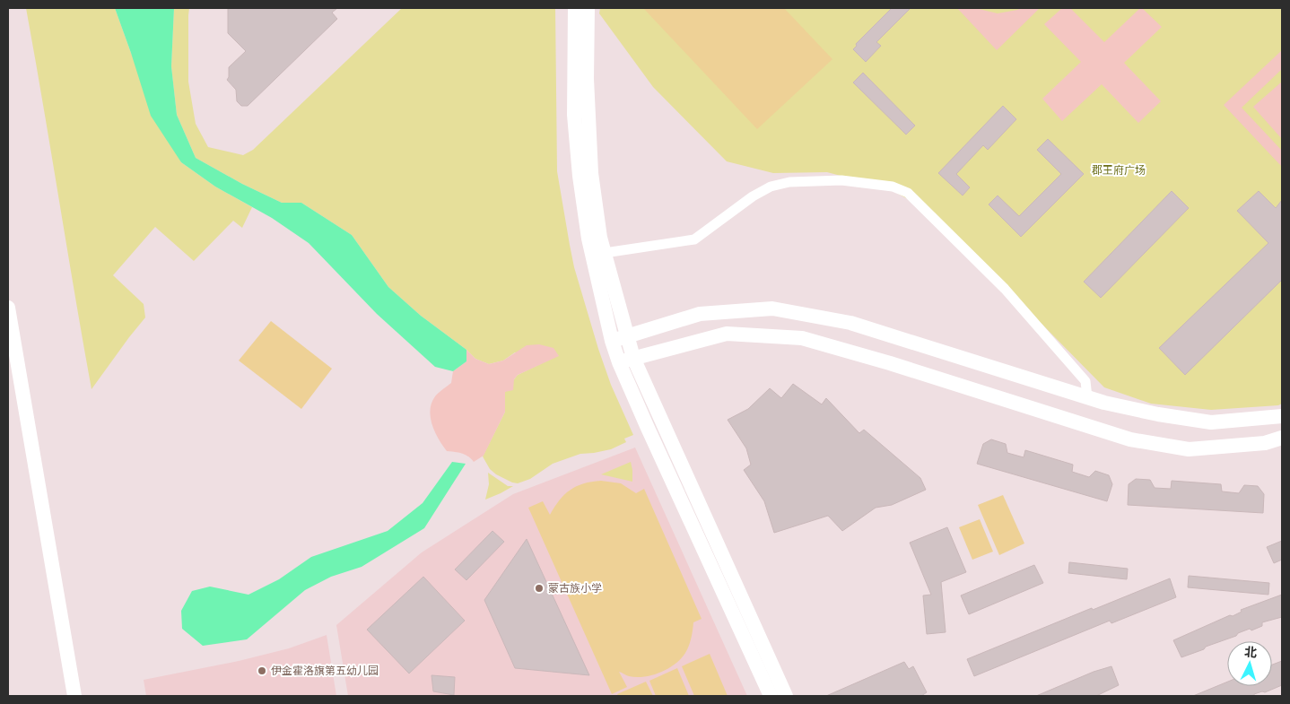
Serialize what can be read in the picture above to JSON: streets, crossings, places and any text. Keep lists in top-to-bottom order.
{
  "parks": ["郡王府广场"],
  "places": ["蒙古族小学", "伊金霍洛旗第五幼儿园"],
  "north": "top"
}
